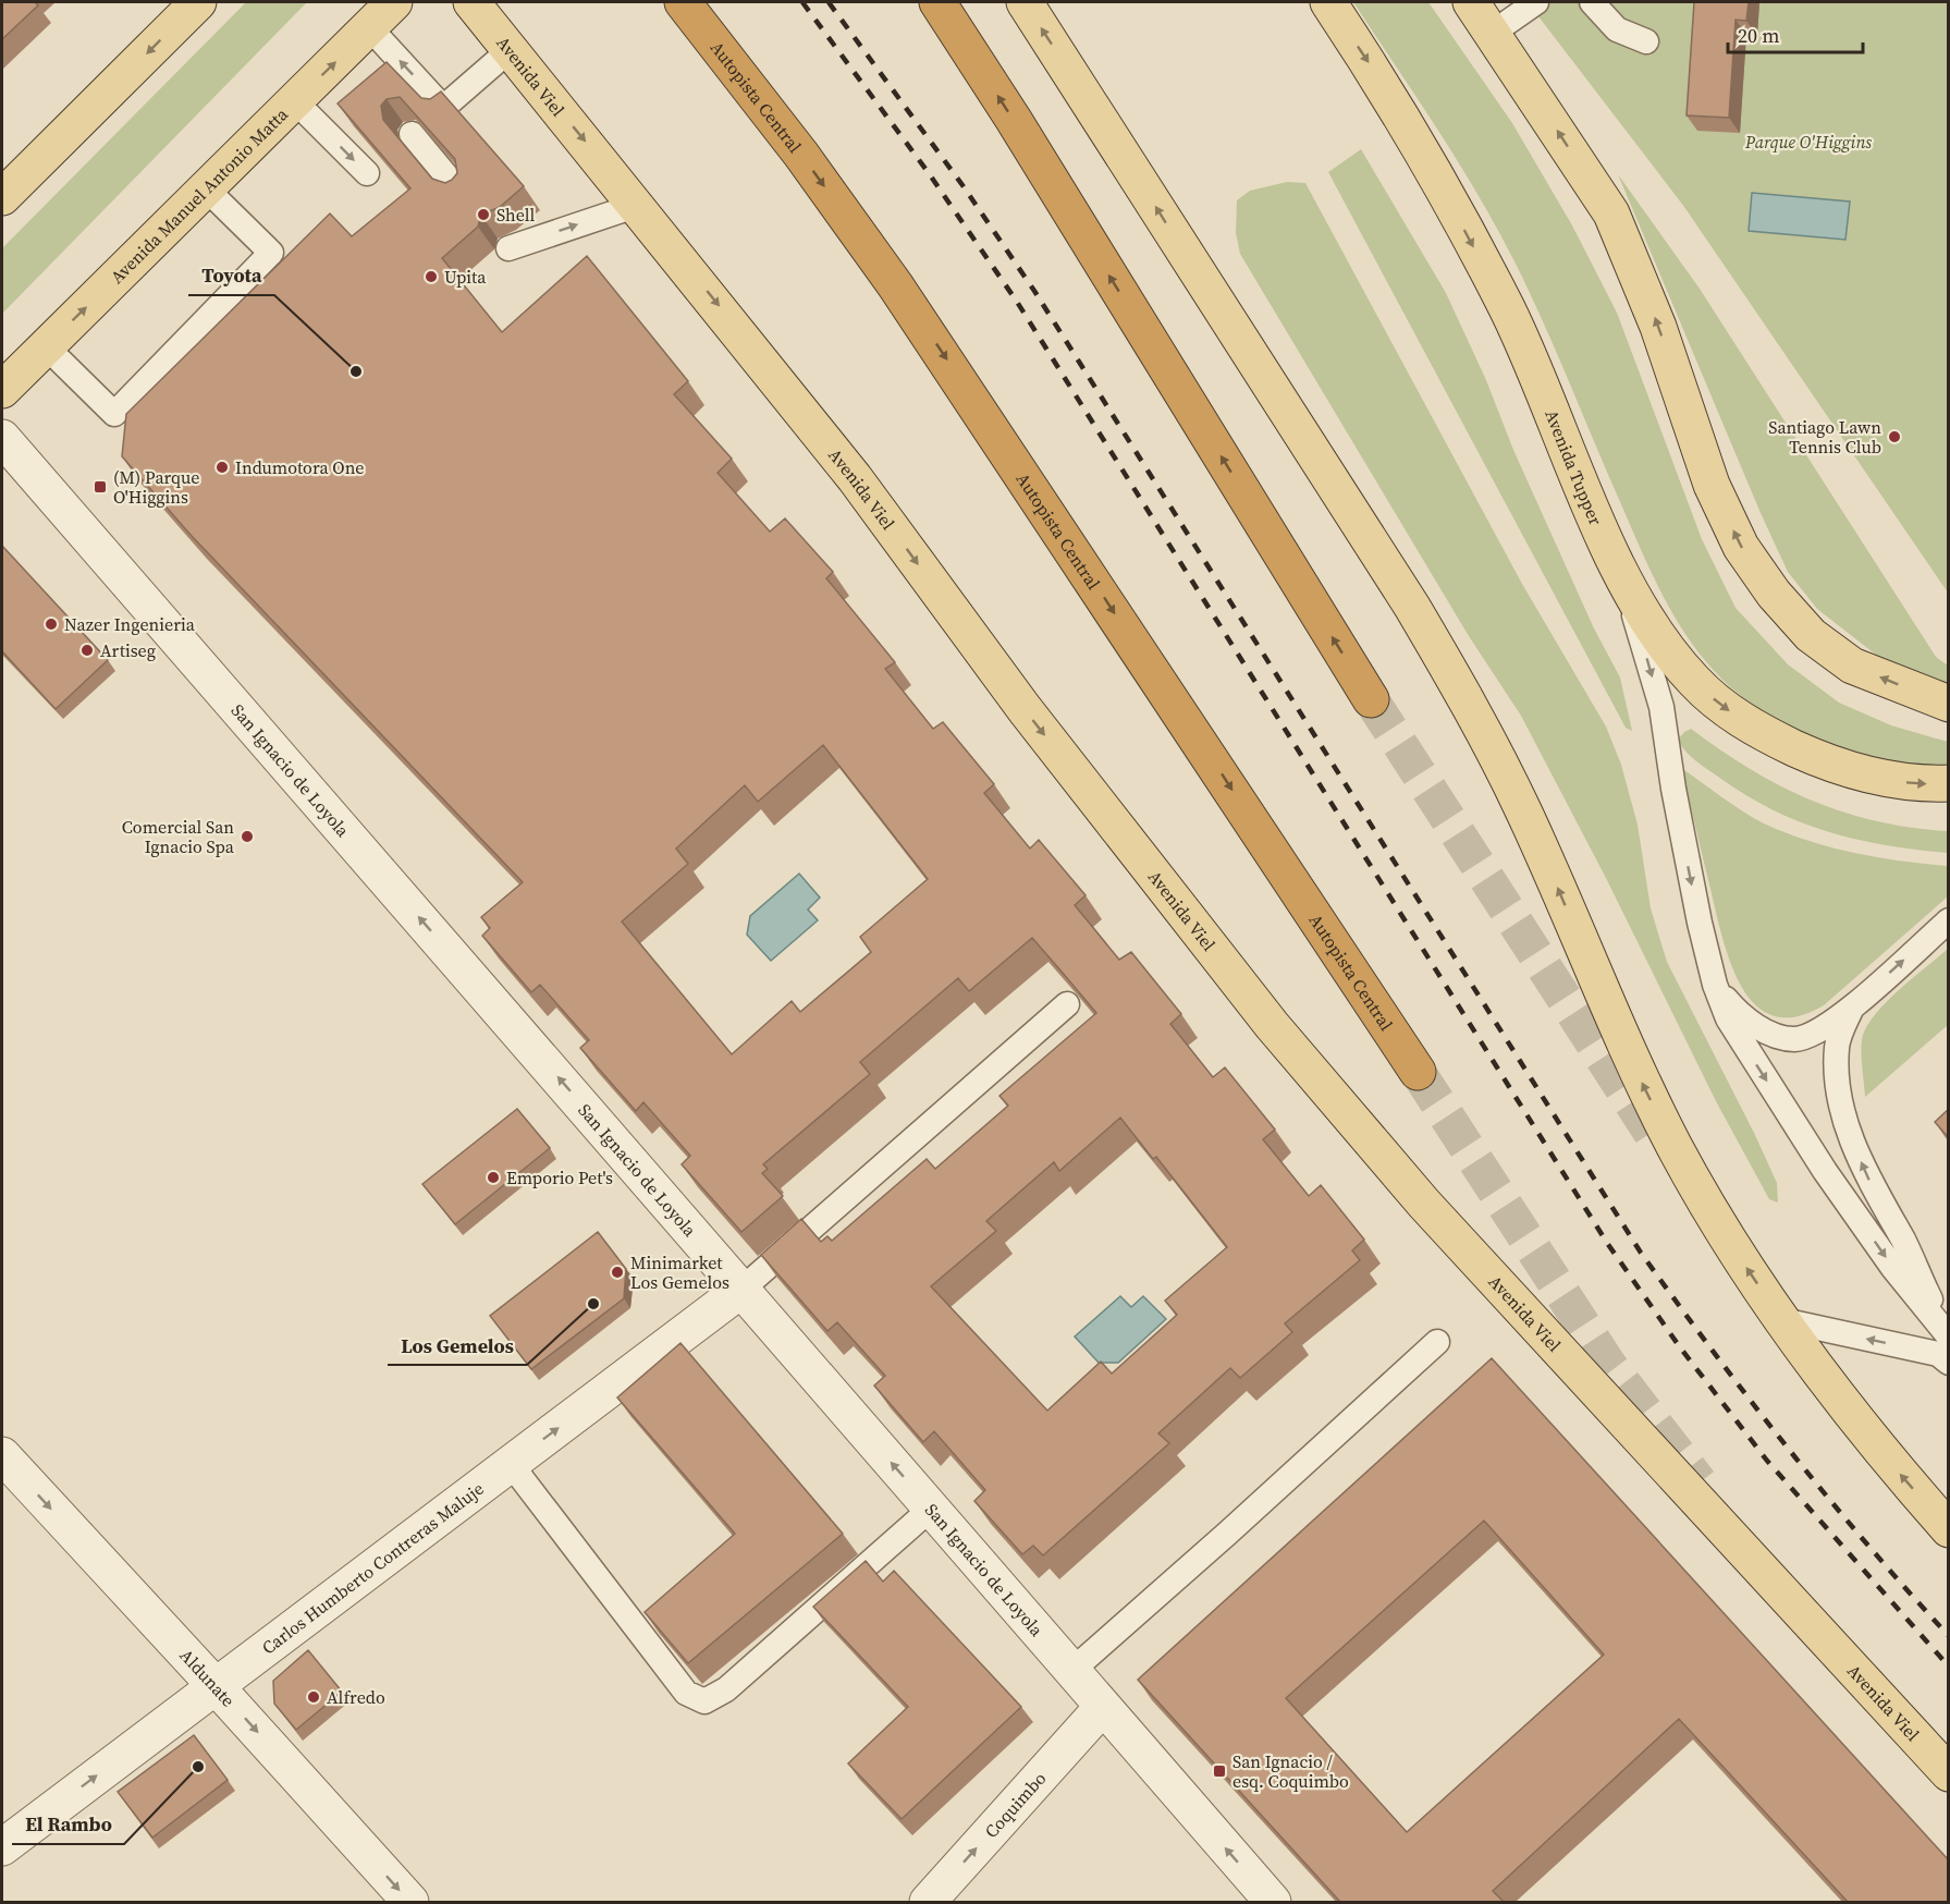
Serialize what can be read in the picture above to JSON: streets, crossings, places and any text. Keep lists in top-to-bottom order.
{
  "streets": {
    "highway": ["Autopista Central"],
    "main road": ["Avenida Viel", "Avenida Manuel Antonio Matta", "Avenida Tupper"],
    "street": [
      "San Ignacio de Loyola",
      "Carlos Humberto Contreras Maluje",
      "Aldunate",
      "Coquimbo"
    ]
  },
  "crossings": [
    ["San Ignacio de Loyola", "Carlos Humberto Contreras Maluje"],
    ["San Ignacio de Loyola", "Coquimbo"],
    ["Carlos Humberto Contreras Maluje", "Aldunate"]
  ],
  "one_way": [
    "San Ignacio de Loyola",
    "Carlos Humberto Contreras Maluje",
    "Aldunate",
    "Coquimbo"
  ],
  "parks": ["Parque O'Higgins"],
  "places": {
    "other": [
      "Shell",
      "Upita",
      "Toyota",
      "Santiago Lawn Tennis Club",
      "Indumotora One",
      "Nazer Ingenieria",
      "Artiseg",
      "Comercial San Ignacio Spa",
      "Emporio Pet's",
      "Minimarket Los Gemelos",
      "Los Gemelos",
      "Alfredo",
      "El Rambo"
    ],
    "transit": ["(M) Parque O'Higgins", "San Ignacio / esq. Coquimbo"]
  },
  "scale_bar": "20 m"
}
